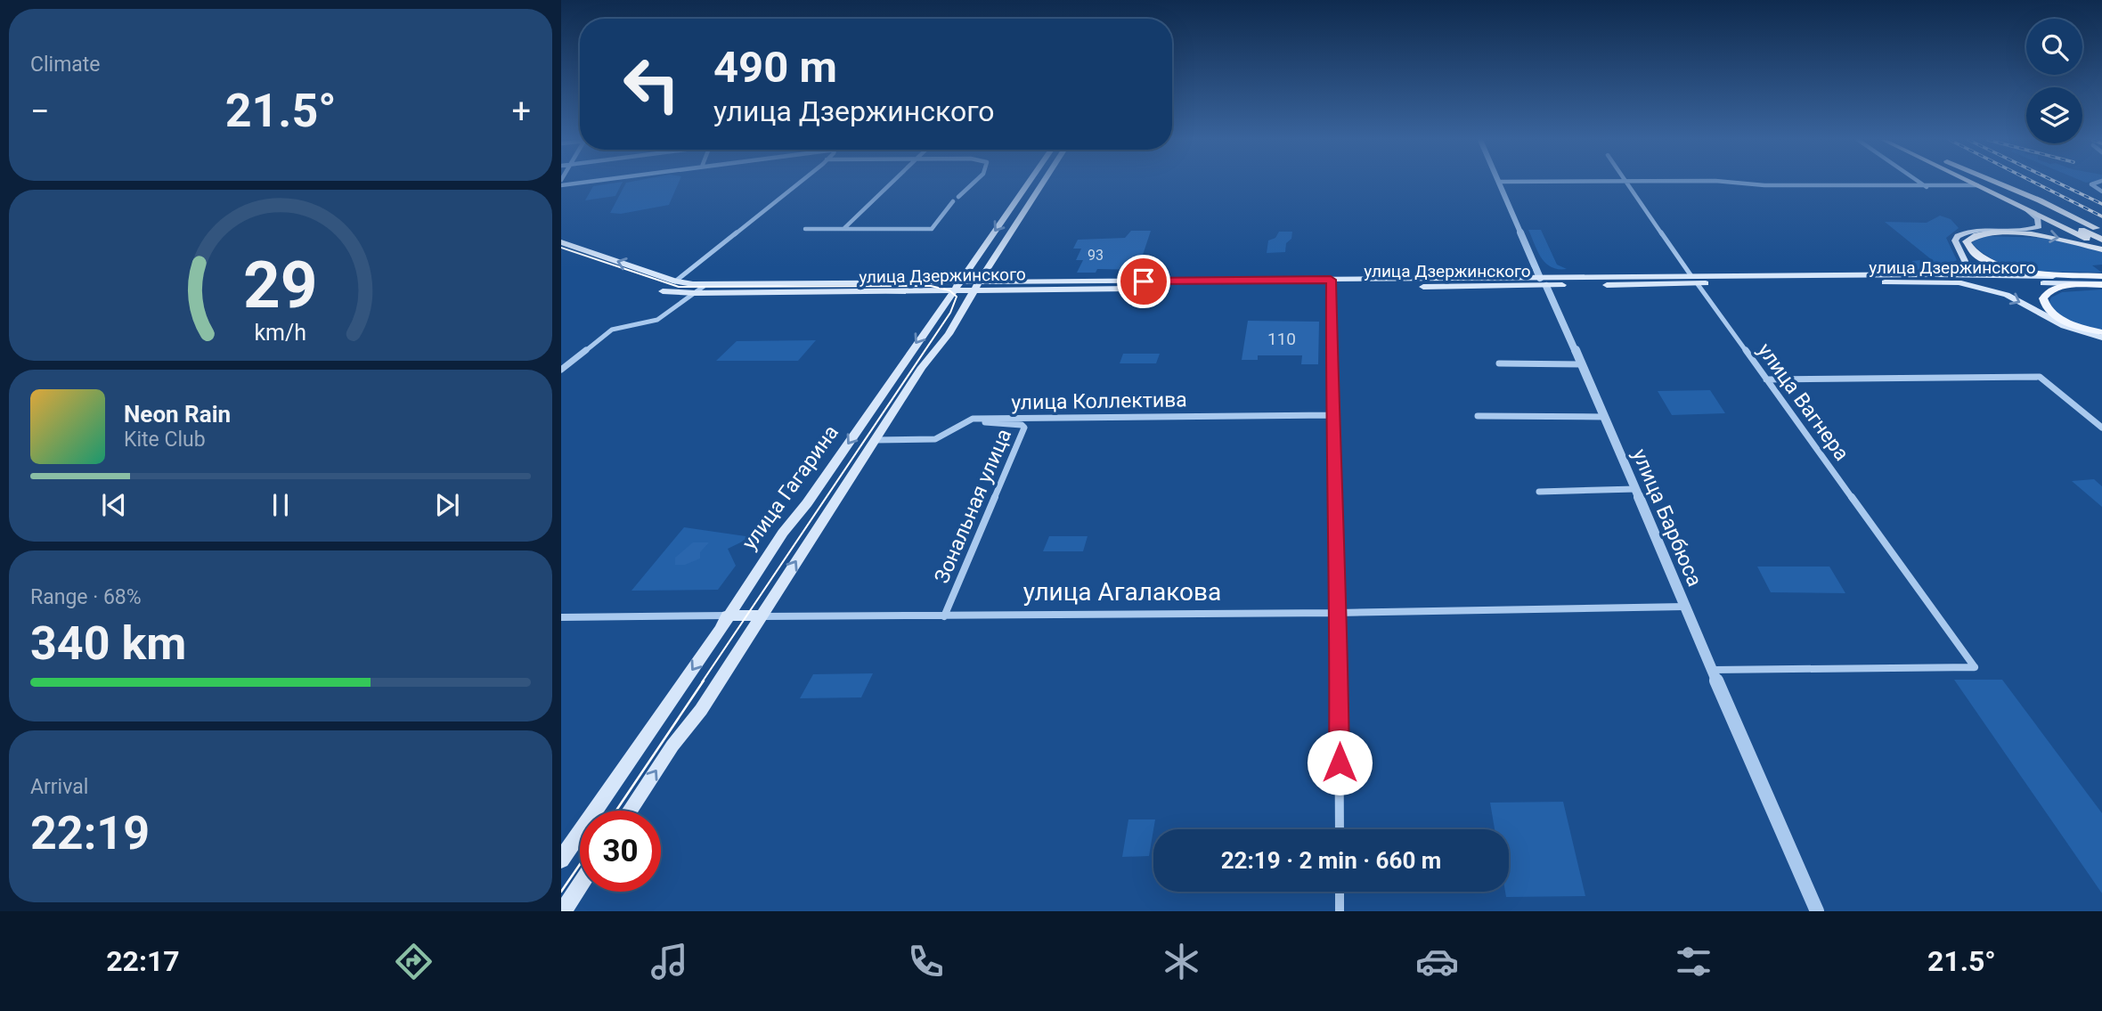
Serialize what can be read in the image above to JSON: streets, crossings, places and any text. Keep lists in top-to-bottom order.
{
  "streets": {
    "main road": ["улица Дзержинского", "улица Гагарина", "улица Агалакова"],
    "street": [
      "улица Коллектива",
      "улица Вагнера",
      "Зональная улица",
      "улица Барбюса"
    ]
  },
  "crossings": [
    ["улица Дзержинского", "улица Вагнера"],
    ["улица Дзержинского", "улица Гагарина"],
    ["улица Дзержинского", "улица Барбюса"],
    ["улица Коллектива", "улица Гагарина"],
    ["улица Коллектива", "Зональная улица"],
    ["улица Вагнера", "улица Барбюса"],
    ["улица Гагарина", "улица Агалакова"],
    ["Зональная улица", "улица Агалакова"],
    ["улица Барбюса", "улица Агалакова"]
  ],
  "house_numbers": ["93", "110"],
  "page": {
    "tile": [
      "Climate",
      ["Range · 68%", "340 km"],
      ["Arrival", "22:19"]
    ],
    "turn": ["490 m", "улица Дзержинского"],
    "heat": ["−", "21.5°", "+"],
    "song": ["Neon Rain", "Kite Club"],
    "limit": "30",
    "trip": "22:19 · 2 min · 660 m",
    "tabs": ["22:17", "21.5°"],
    "gauge": ["29", "km/h"]
  }
}
